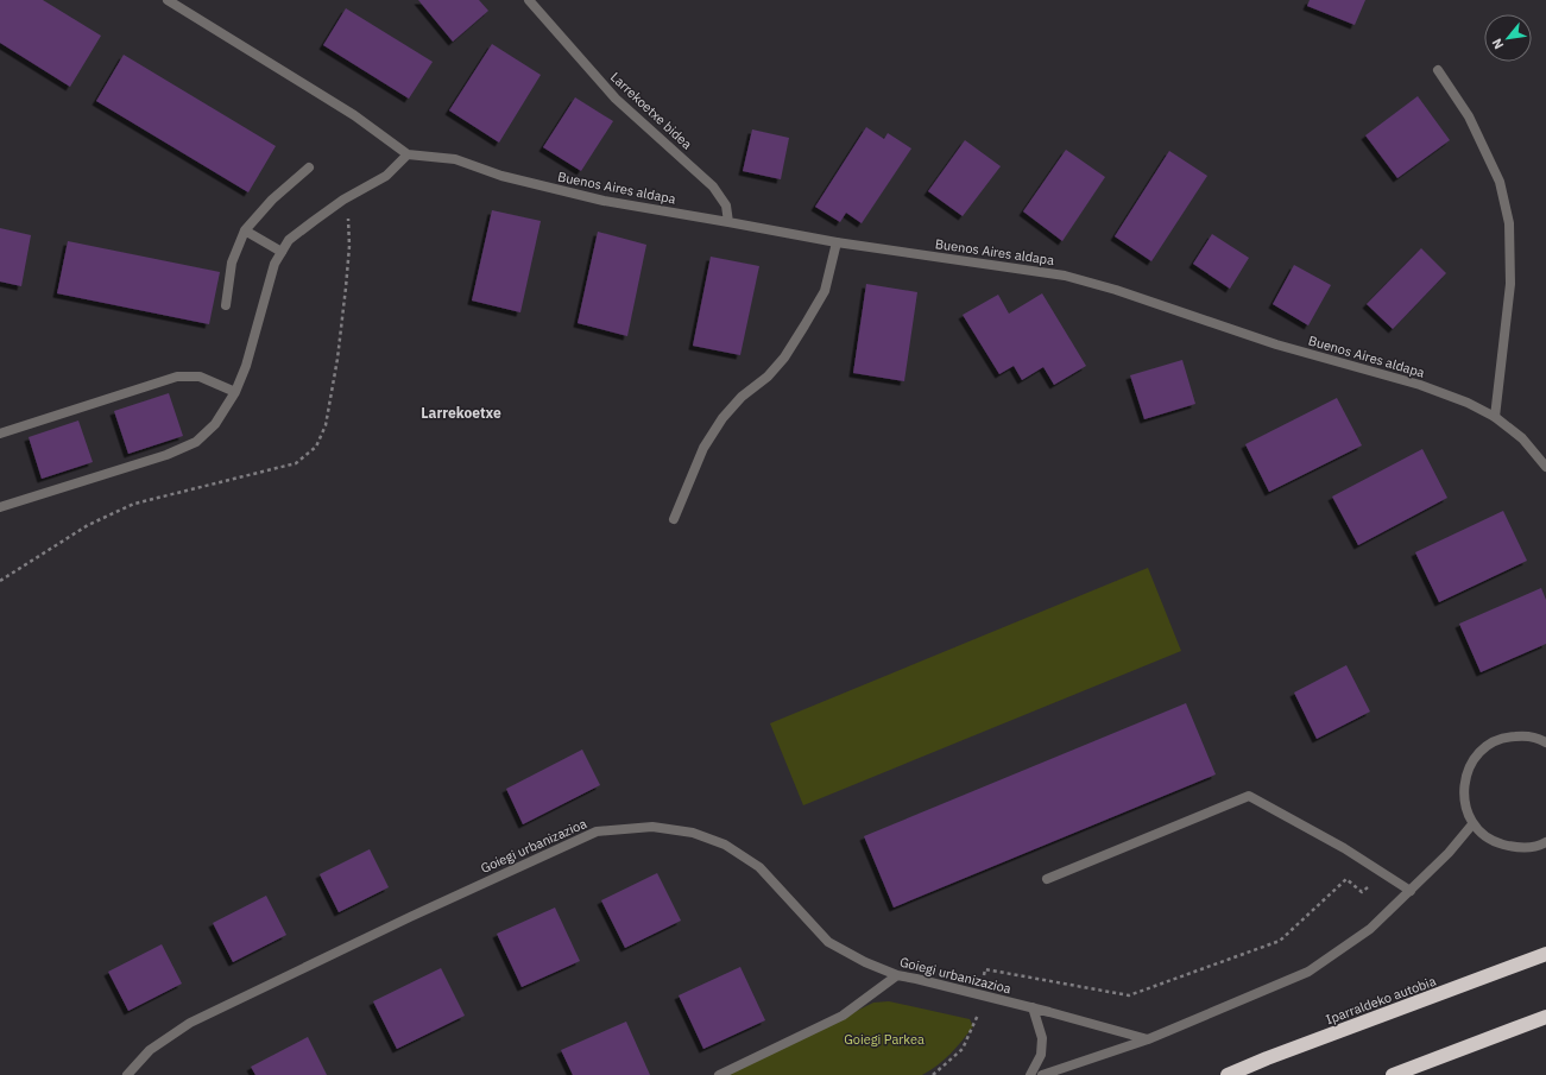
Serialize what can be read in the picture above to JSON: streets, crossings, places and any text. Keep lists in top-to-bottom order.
{
  "streets": {
    "highway": ["Iparraldeko autobia"],
    "street": ["Larrekoetxe bidea", "Buenos Aires aldapa", "Goiegi urbanizazioa"]
  },
  "crossings": [
    ["Larrekoetxe bidea", "Buenos Aires aldapa"]
  ],
  "districts": ["Larrekoetxe"],
  "parks": ["Goiegi Parkea"],
  "north": "bottom left"
}
